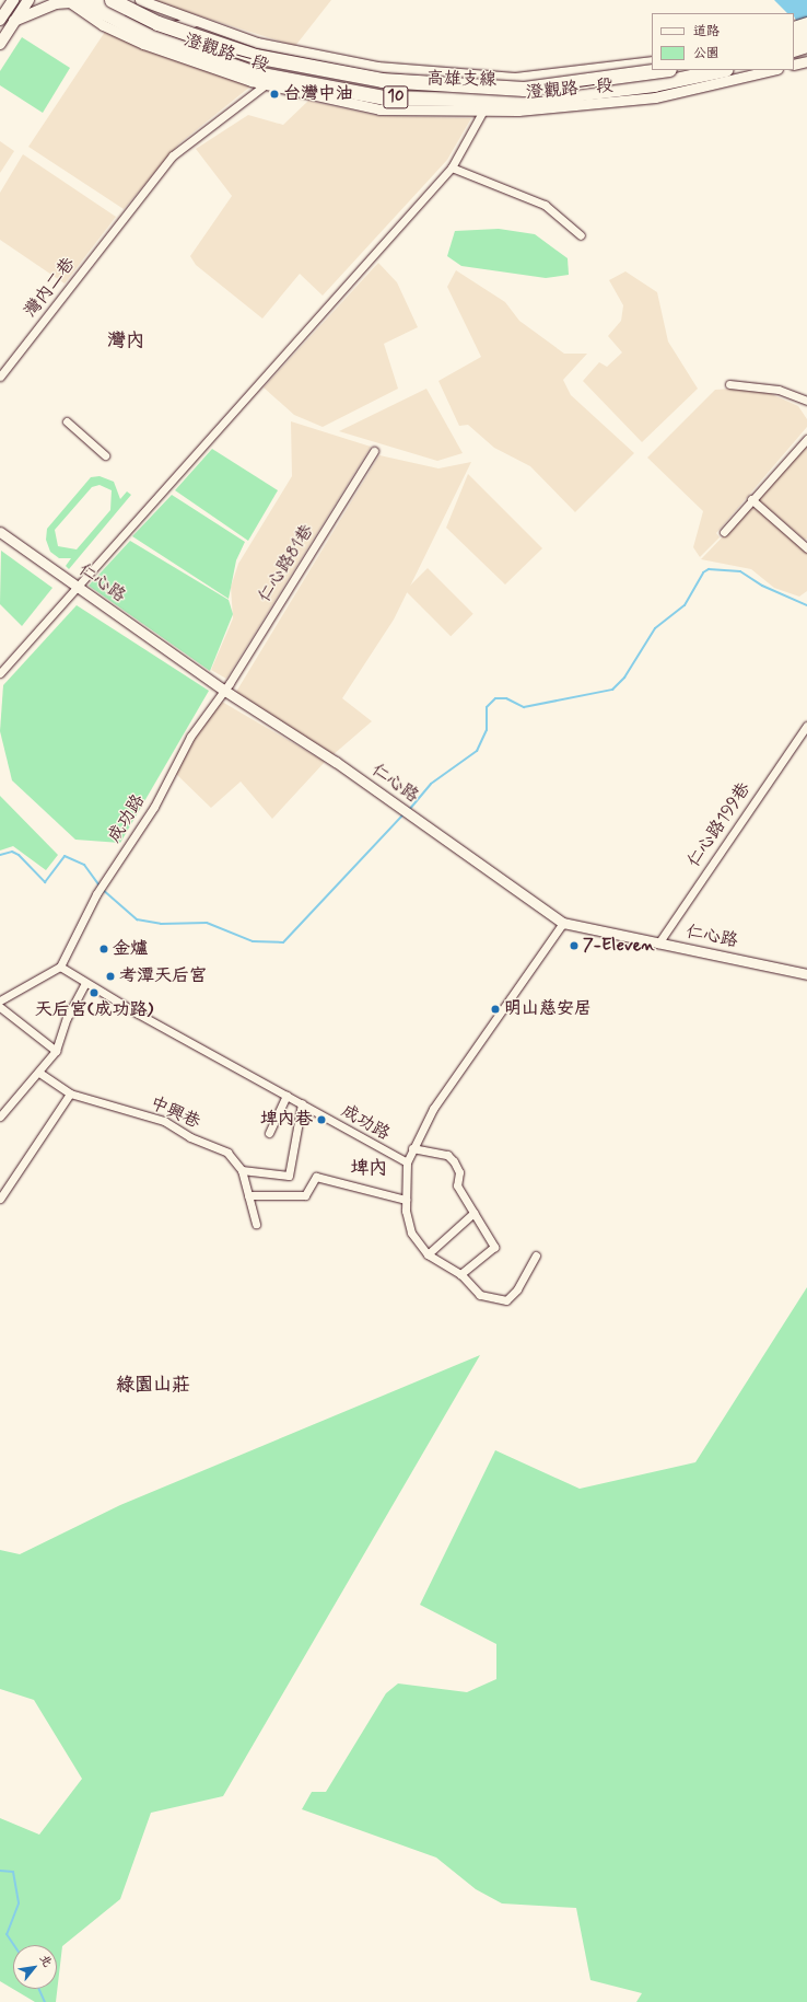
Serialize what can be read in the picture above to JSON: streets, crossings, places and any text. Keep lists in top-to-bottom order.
{
  "streets": {
    "highway": ["高雄支線", "10"],
    "street": [
      "澄觀路一段",
      "灣內二巷",
      "仁心路81巷",
      "仁心路",
      "成功路",
      "仁心路199巷",
      "中興巷"
    ]
  },
  "crossings": [
    ["澄觀路一段", "高雄支線"],
    ["澄觀路一段", "灣內二巷"],
    ["仁心路81巷", "仁心路"],
    ["仁心路81巷", "成功路"],
    ["仁心路", "成功路"],
    ["仁心路", "仁心路199巷"]
  ],
  "districts": ["灣内", "埤内", "綠園山莊"],
  "places": [
    "台灣中油",
    "7-Eleven",
    "金爐",
    "考潭天后宮",
    "天后宮(成功路)",
    "明山慈安居",
    "埤內巷"
  ],
  "legend": ["道路", "公園"],
  "north": "top right"
}
